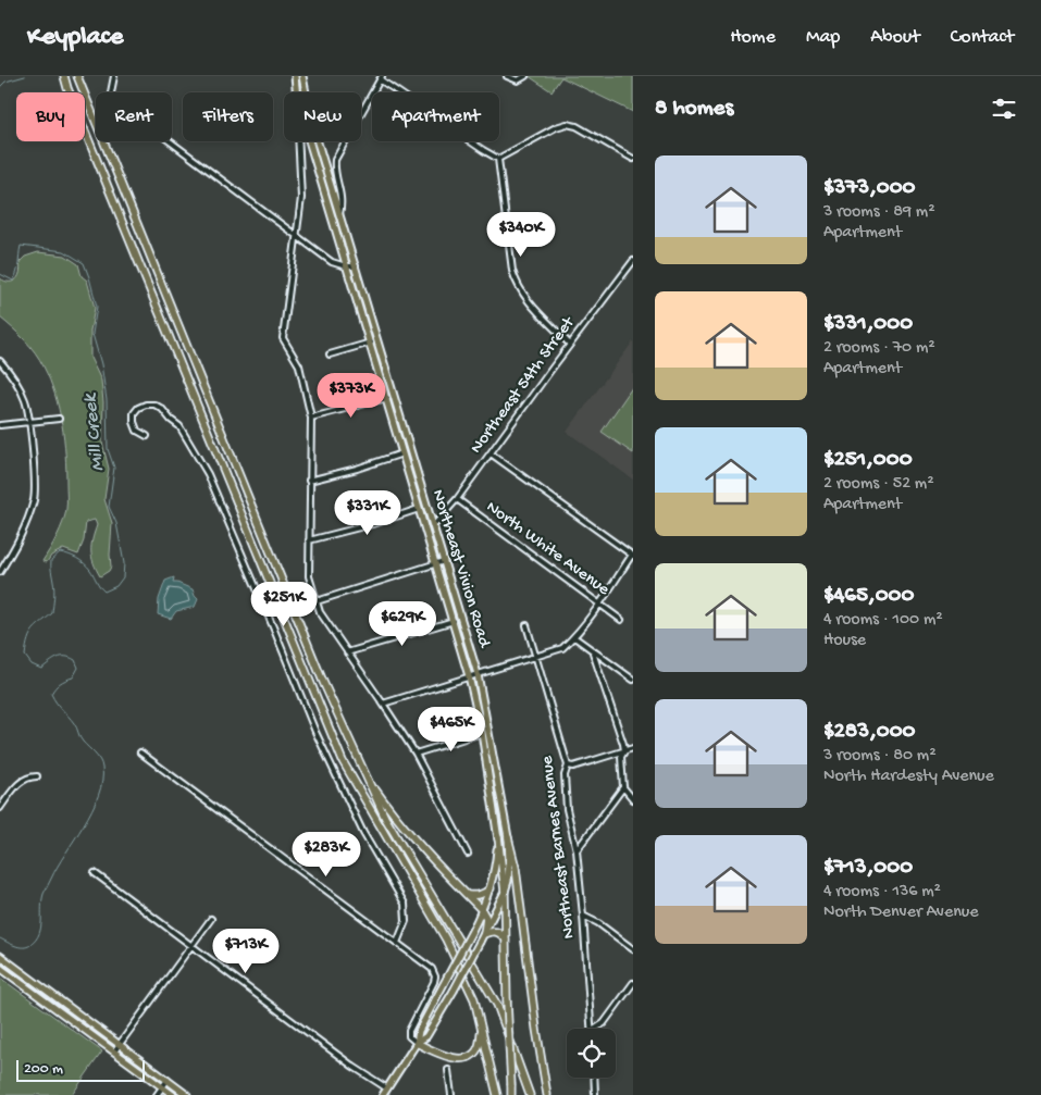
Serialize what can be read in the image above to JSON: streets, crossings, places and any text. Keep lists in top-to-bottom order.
{
  "streets": {
    "main road": ["Northeast Vivion Road"],
    "street": ["Northeast 54th Street", "North White Avenue", "Northeast Barnes Avenue"]
  },
  "crossings": [
    ["Northeast 54th Street", "North White Avenue"],
    ["Northeast 54th Street", "Northeast Vivion Road"]
  ],
  "water": ["Mill Creek"],
  "scale_bar": "200 m",
  "page": {
    "header": "Keyplace",
    "nav": [
      "Home",
      "Map",
      "About",
      "Contact"
    ],
    "heading": "8 homes",
    "chip": [
      "Buy",
      "Rent",
      "Filters",
      "New",
      "Apartment"
    ],
    "list": [
      {
        "name": "$373,000",
        "note": "3 rooms · 89 m² · Apartment"
      },
      {
        "name": "$331,000",
        "note": "2 rooms · 70 m² · Apartment"
      },
      {
        "name": "$251,000",
        "note": "2 rooms · 52 m² · Apartment"
      },
      {
        "name": "$465,000",
        "note": "4 rooms · 100 m² · House"
      },
      {
        "name": "$283,000",
        "note": "3 rooms · 80 m² · North Hardesty Avenue"
      },
      {
        "name": "$713,000",
        "note": "4 rooms · 136 m² · North Denver Avenue"
      }
    ],
    "price": [
      "$340K",
      "$373K",
      "$331K",
      "$251K",
      "$629K",
      "$465K",
      "$283K",
      "$713K"
    ],
    "scale": "200 m"
  }
}
